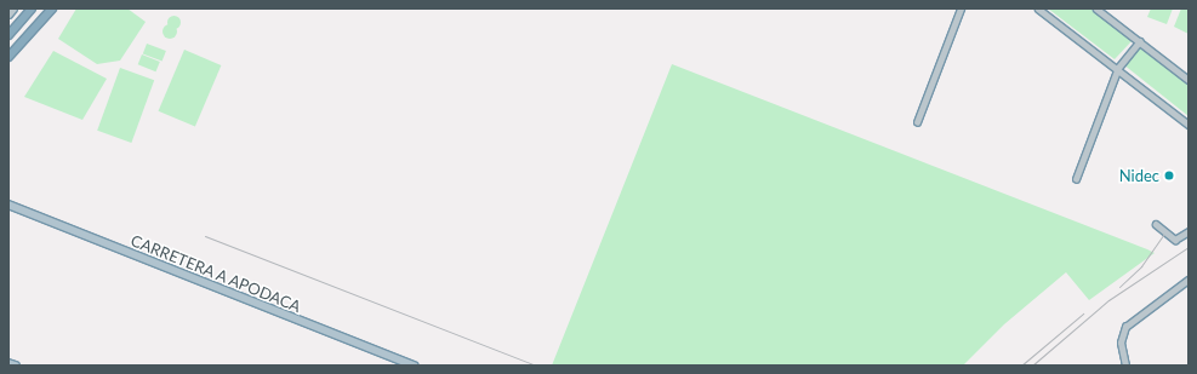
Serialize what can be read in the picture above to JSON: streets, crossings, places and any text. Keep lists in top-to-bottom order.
{
  "streets": {
    "main road": ["CARRETERA A APODACA"]
  },
  "places": ["Nidec"]
}
